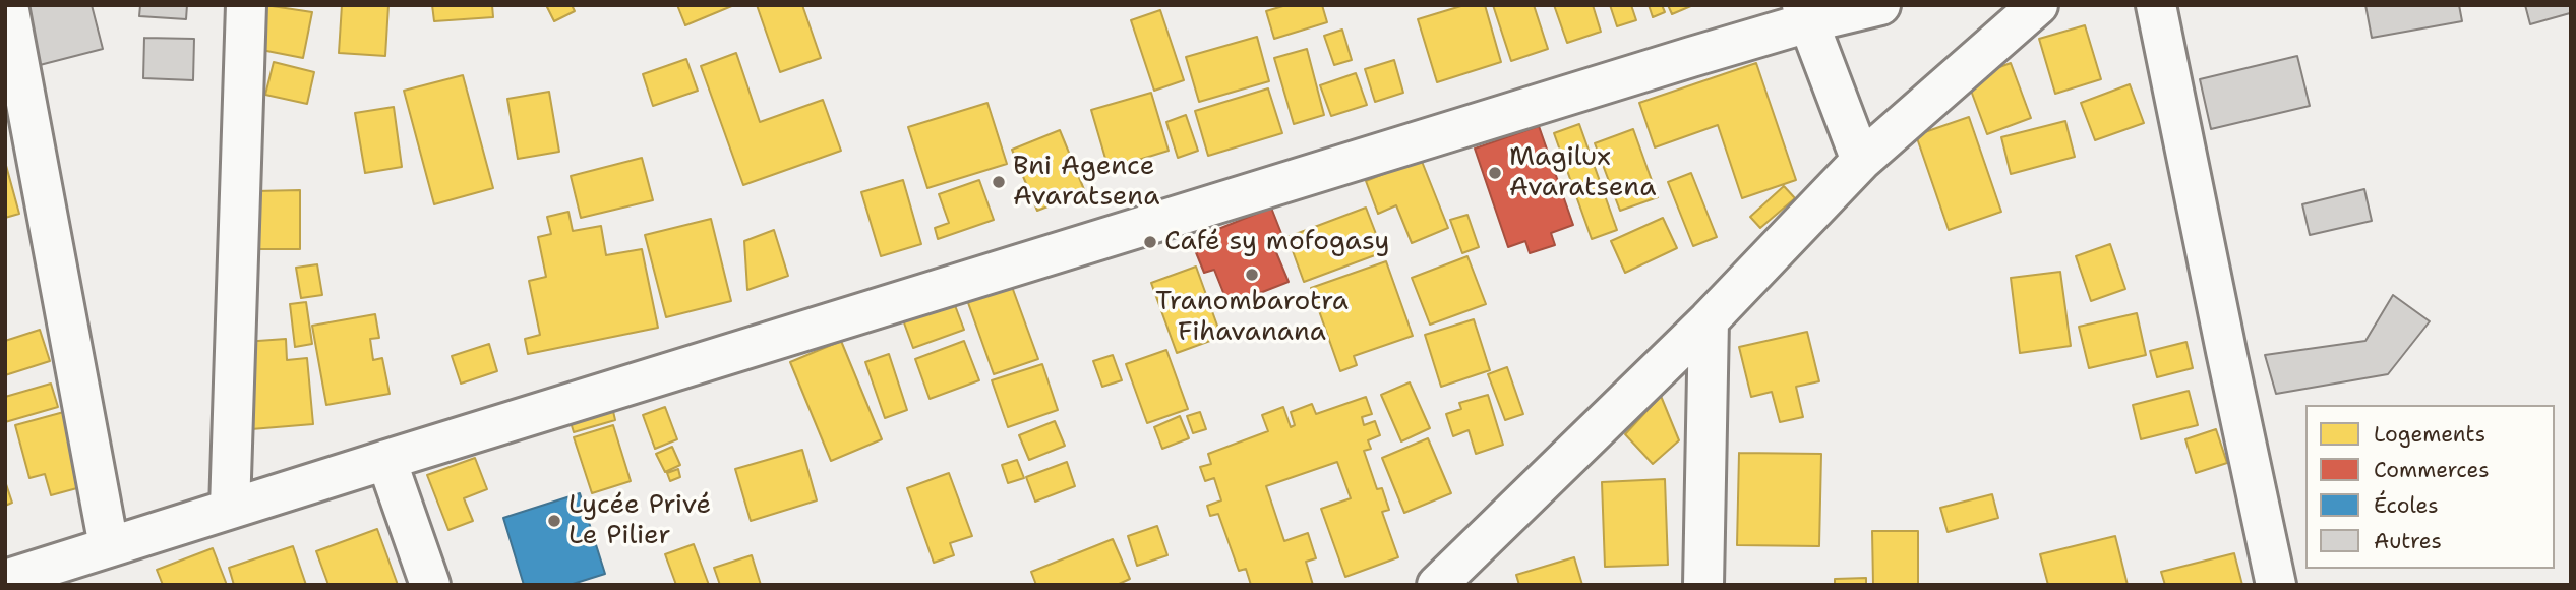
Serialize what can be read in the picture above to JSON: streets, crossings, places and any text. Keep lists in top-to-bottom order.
{
  "places": [
    "Magilux Avaratsena",
    "Bni Agence Avaratsena",
    "Café sy mofogasy",
    "Tranombarotra Fihavanana",
    "Lycée Privé Le Pilier"
  ],
  "legend": [
    "Logements",
    "Commerces",
    "Écoles",
    "Autres"
  ]
}
